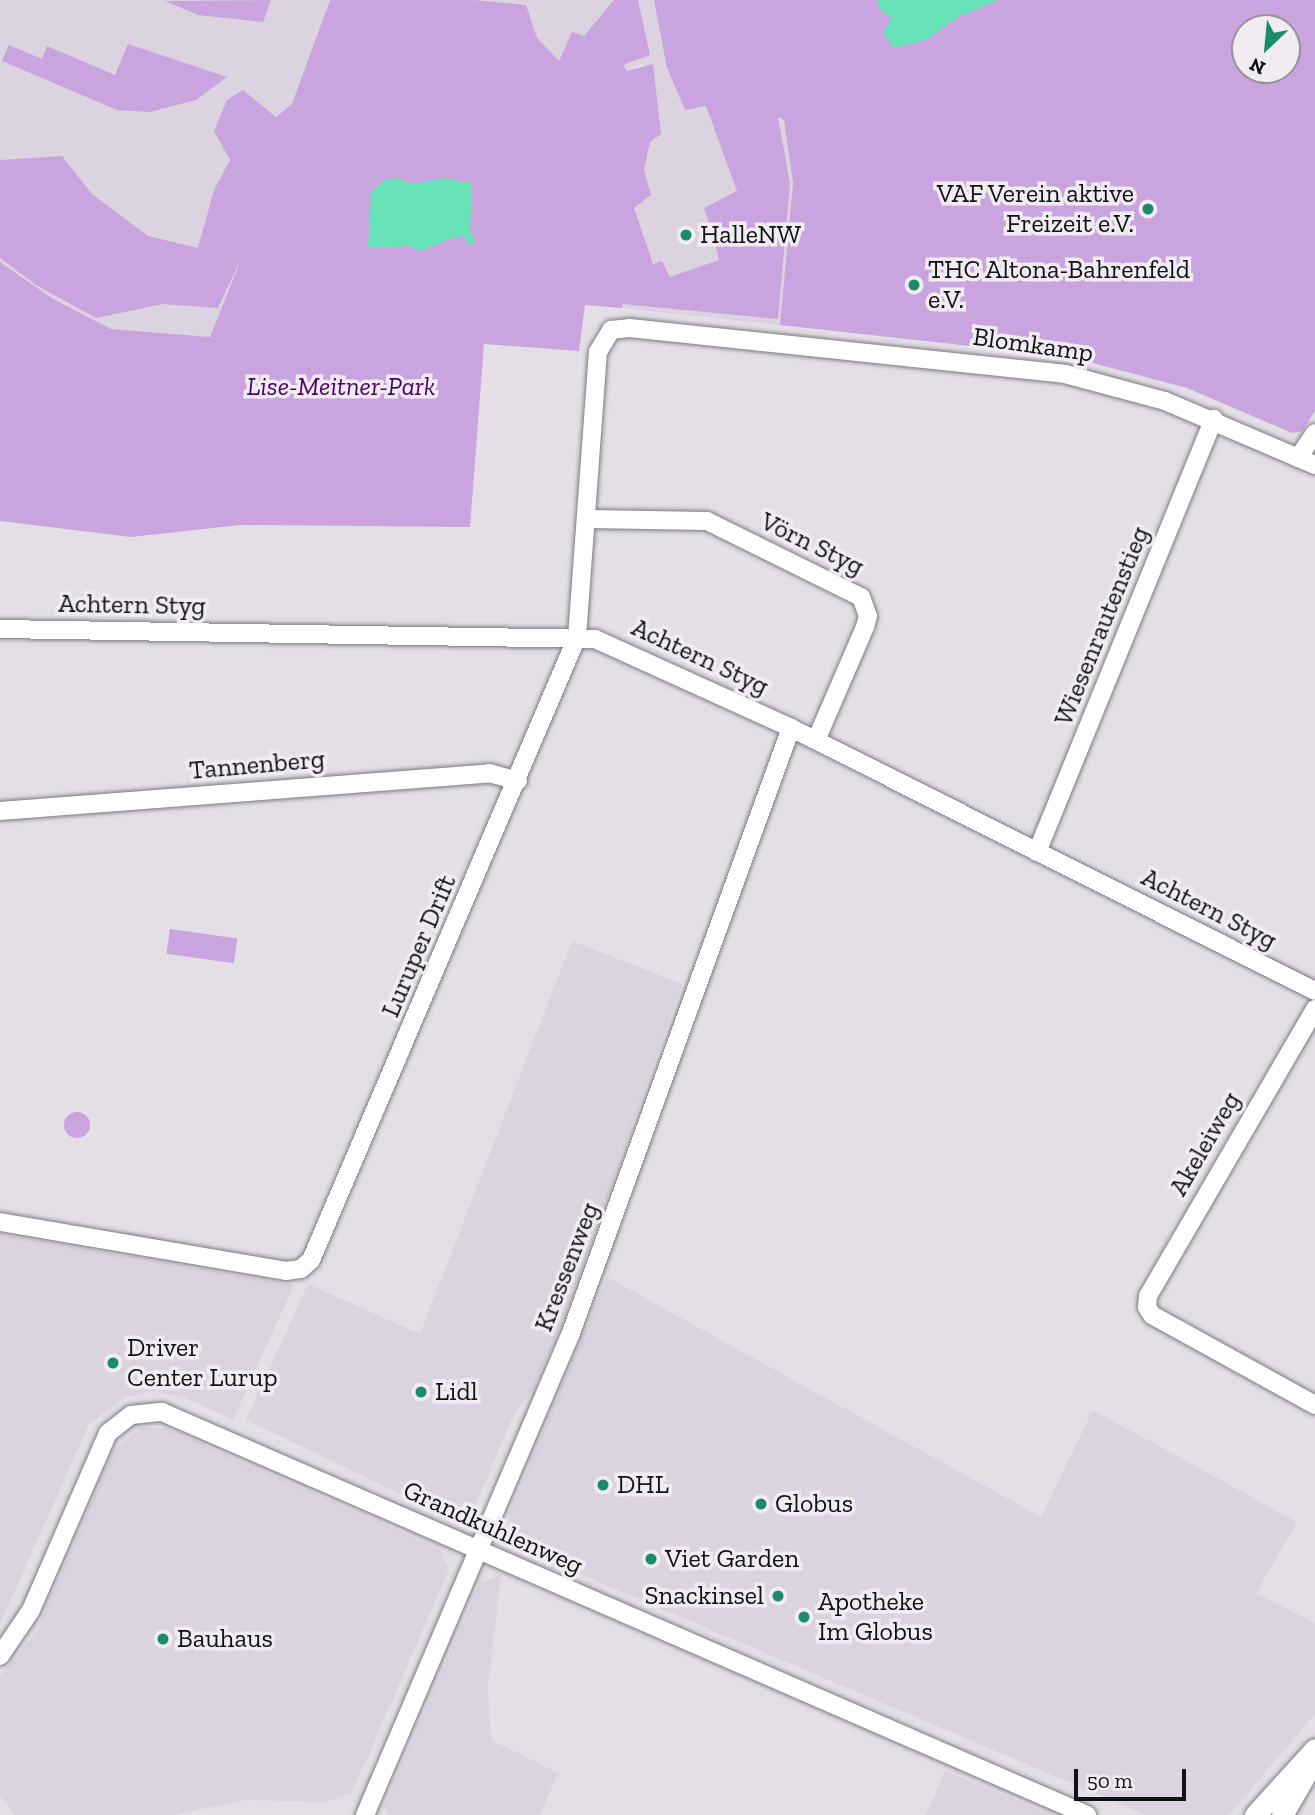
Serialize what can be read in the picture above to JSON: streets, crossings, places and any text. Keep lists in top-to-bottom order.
{
  "streets": {
    "street": [
      "Blomkamp",
      "Vörn Styg",
      "Achtern Styg",
      "Wiesenrautenstieg",
      "Tannenberg",
      "Luruper Drift",
      "Akeleiweg",
      "Kressenweg",
      "Grandkuhlenweg"
    ]
  },
  "crossings": [
    ["Blomkamp", "Wiesenrautenstieg"],
    ["Blomkamp", "Luruper Drift"],
    ["Vörn Styg", "Achtern Styg"],
    ["Vörn Styg", "Luruper Drift"],
    ["Achtern Styg", "Wiesenrautenstieg"],
    ["Achtern Styg", "Luruper Drift"],
    ["Achtern Styg", "Kressenweg"],
    ["Tannenberg", "Luruper Drift"],
    ["Kressenweg", "Grandkuhlenweg"]
  ],
  "parks": ["Lise-Meitner-Park"],
  "places": [
    "VAF Verein aktive Freizeit e.V.",
    "HalleNW",
    "THC Altona-Bahrenfeld e.V.",
    "Driver Center Lurup",
    "Lidl",
    "DHL",
    "Globus",
    "Viet Garden",
    "Snackinsel",
    "Apotheke Im Globus",
    "Bauhaus"
  ],
  "scale_bar": "50 m",
  "north": "bottom left"
}
